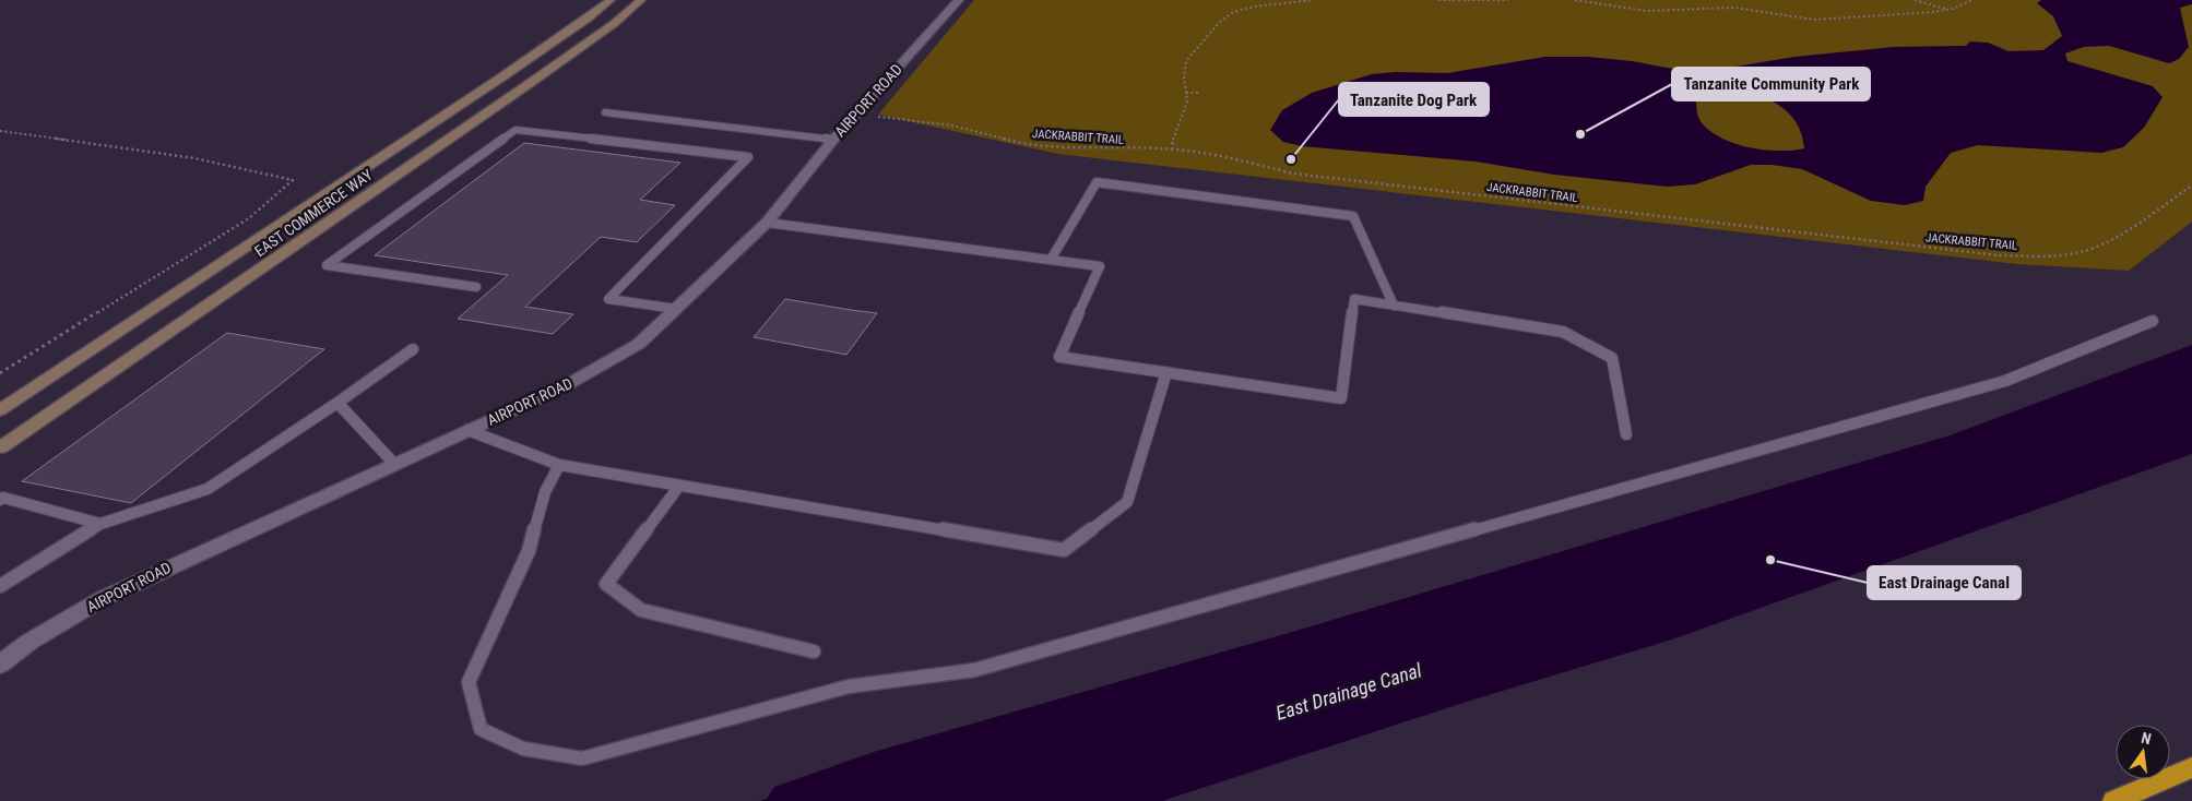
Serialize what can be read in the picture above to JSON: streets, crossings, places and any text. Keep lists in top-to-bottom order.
{
  "streets": {
    "main road": ["EAST COMMERCE WAY"],
    "street": ["AIRPORT ROAD"],
    "path": ["JACKRABBIT TRAIL"]
  },
  "crossings": [
    ["AIRPORT ROAD", "JACKRABBIT TRAIL"]
  ],
  "water": ["East Drainage Canal"],
  "places": ["Tanzanite Community Park", "Tanzanite Dog Park", "East Drainage Canal"],
  "north": "top"
}
